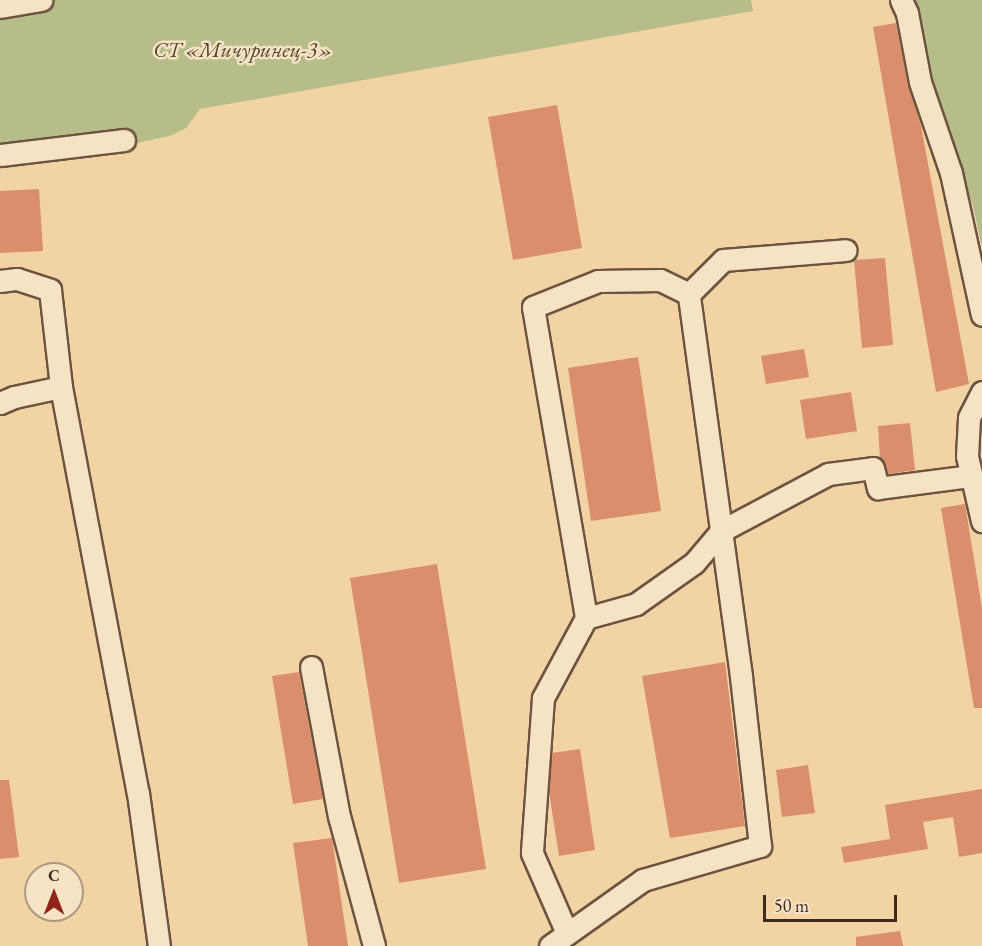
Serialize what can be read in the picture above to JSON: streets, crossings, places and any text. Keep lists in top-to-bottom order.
{
  "parks": ["СТ «Мичуринец-3»"],
  "scale_bar": "50 m",
  "north": "top"
}
